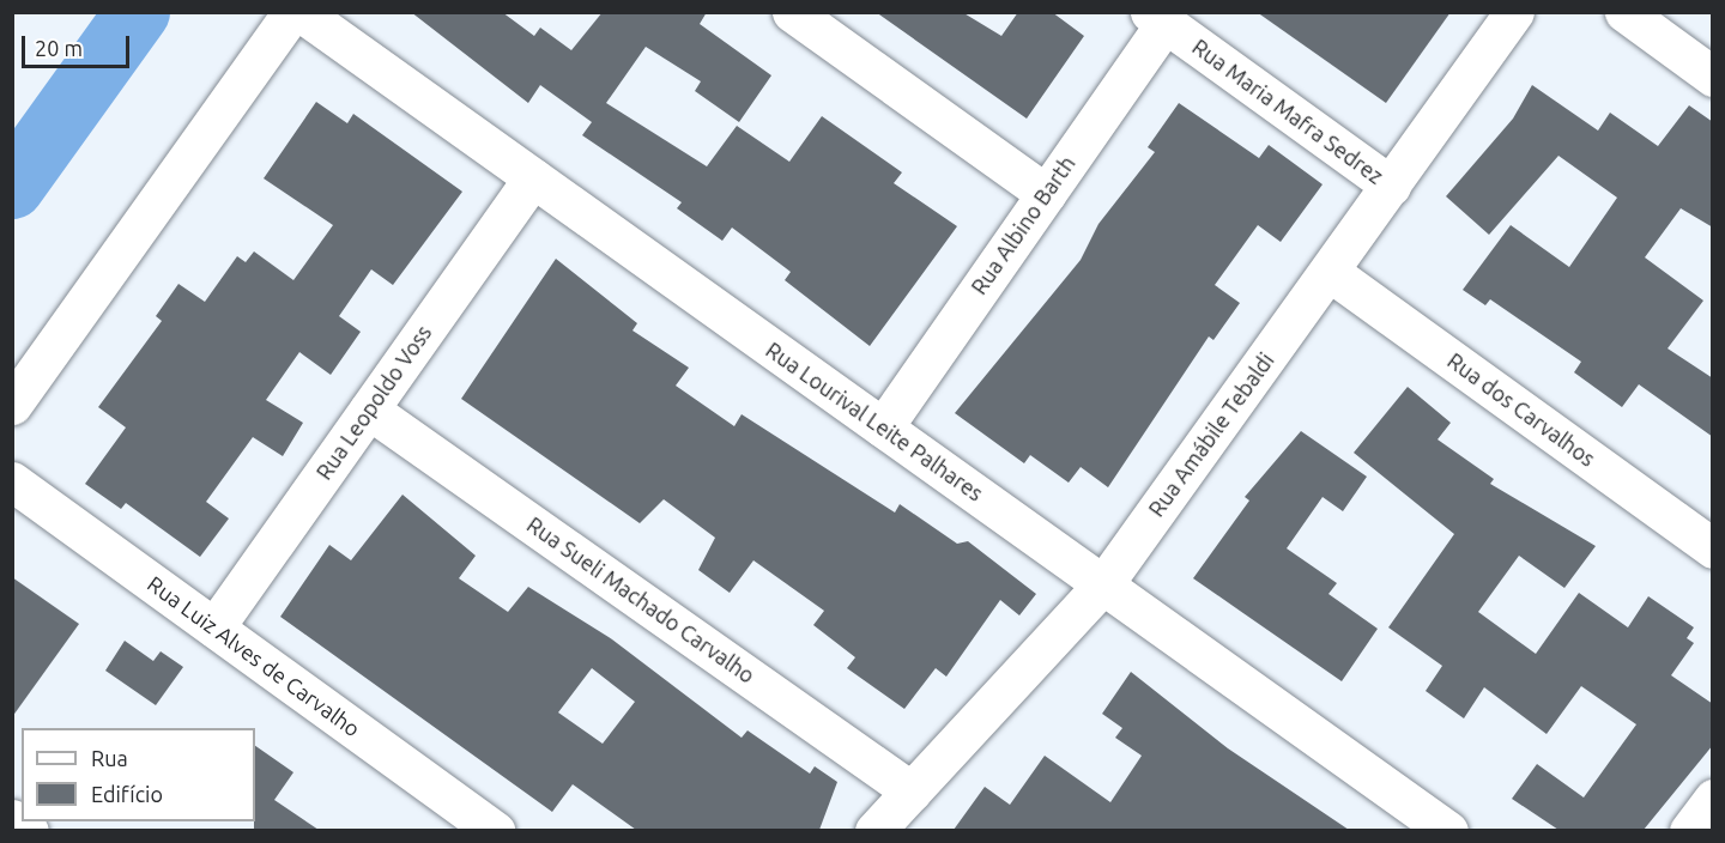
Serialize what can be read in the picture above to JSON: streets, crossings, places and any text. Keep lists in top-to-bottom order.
{
  "streets": {
    "street": [
      "Rua Maria Mafra Sedrez",
      "Rua Albino Barth",
      "Rua Leopoldo Voss",
      "Rua dos Carvalhos",
      "Rua Lourival Leite Palhares",
      "Rua Amábile Tebaldi",
      "Rua Sueli Machado Carvalho",
      "Rua Luiz Alves de Carvalho"
    ]
  },
  "crossings": [
    ["Rua Maria Mafra Sedrez", "Rua Albino Barth"],
    ["Rua Maria Mafra Sedrez", "Rua Amábile Tebaldi"],
    ["Rua Albino Barth", "Rua Lourival Leite Palhares"],
    ["Rua Leopoldo Voss", "Rua Lourival Leite Palhares"],
    ["Rua Leopoldo Voss", "Rua Sueli Machado Carvalho"],
    ["Rua Leopoldo Voss", "Rua Luiz Alves de Carvalho"],
    ["Rua dos Carvalhos", "Rua Amábile Tebaldi"],
    ["Rua Lourival Leite Palhares", "Rua Amábile Tebaldi"],
    ["Rua Amábile Tebaldi", "Rua Sueli Machado Carvalho"]
  ],
  "legend": ["Rua", "Edifício"],
  "scale_bar": "20 m"
}
